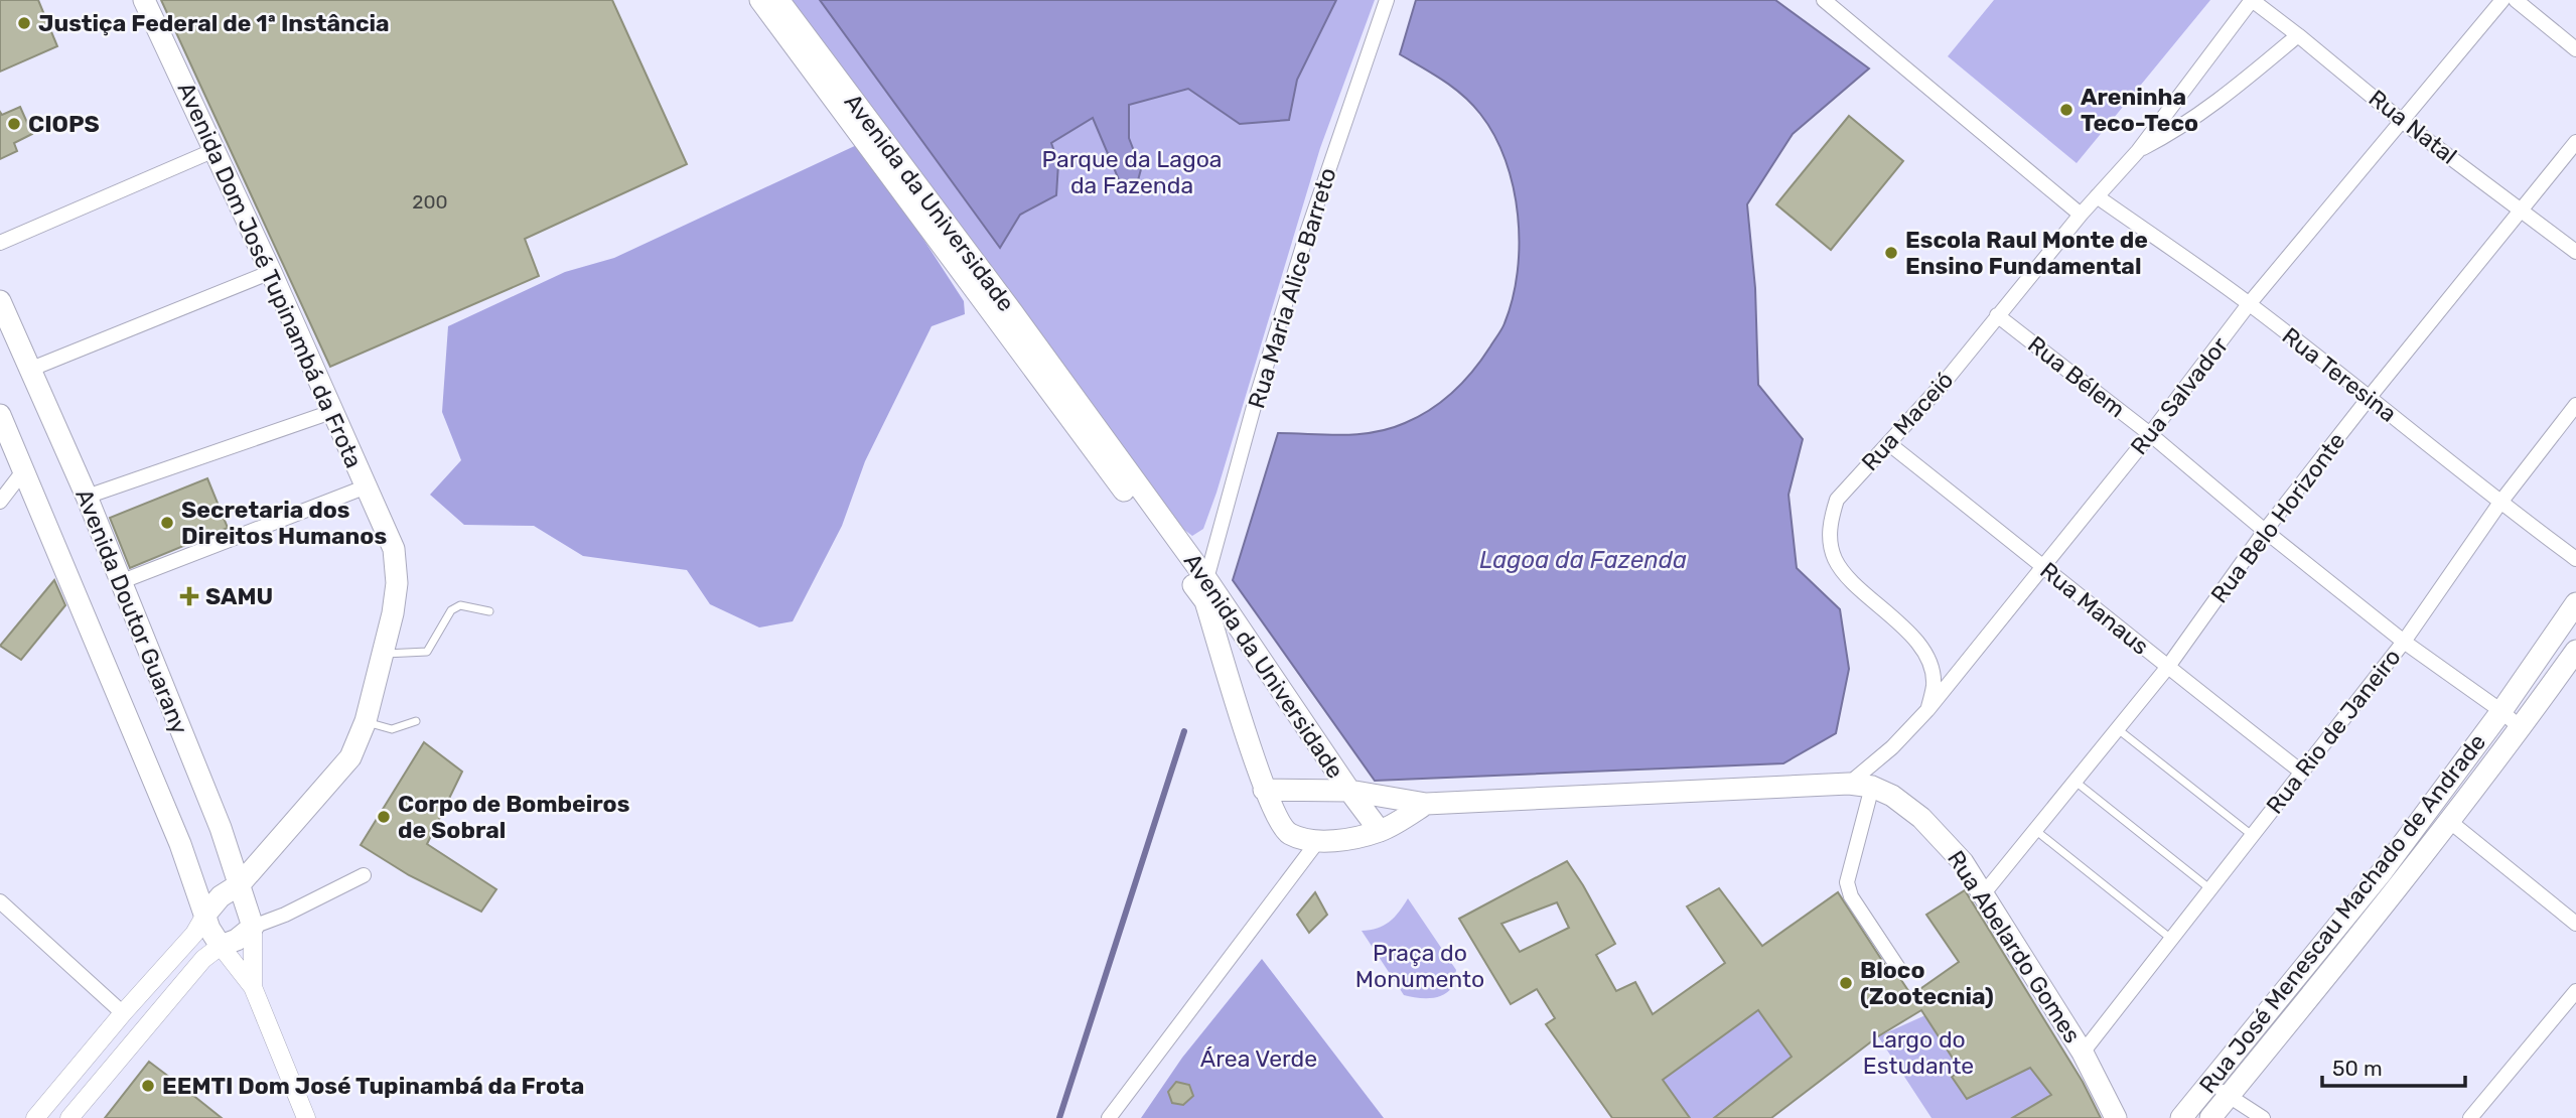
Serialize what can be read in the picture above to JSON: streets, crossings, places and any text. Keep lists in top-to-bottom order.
{
  "streets": {
    "main road": [
      "Avenida da Universidade",
      "Avenida Dom José Tupinambá da Frota",
      "Avenida Doutor Guarany",
      "Rua José Menescau Machado de Andrade",
      "Rua Abelardo Gomes"
    ],
    "street": [
      "Rua Natal",
      "Rua Maria Alice Barreto",
      "Rua Teresina",
      "Rua Bélem",
      "Rua Salvador",
      "Rua Maceió",
      "Rua Belo Horizonte",
      "Rua Manaus",
      "Rua Rio de Janeiro"
    ]
  },
  "crossings": [
    ["Rua Natal", "Rua Salvador"],
    ["Rua Natal", "Rua Maceió"],
    ["Rua Natal", "Rua Belo Horizonte"],
    ["Avenida da Universidade", "Rua Maria Alice Barreto"],
    ["Avenida da Universidade", "Rua Salvador"],
    ["Avenida da Universidade", "Rua Abelardo Gomes"],
    ["Avenida Dom José Tupinambá da Frota", "Avenida Doutor Guarany"],
    ["Rua Teresina", "Rua Salvador"],
    ["Rua Teresina", "Rua Maceió"],
    ["Rua Teresina", "Rua Belo Horizonte"],
    ["Rua Teresina", "Rua Rio de Janeiro"],
    ["Rua Bélem", "Rua Salvador"],
    ["Rua Bélem", "Rua Maceió"],
    ["Rua Bélem", "Rua Belo Horizonte"],
    ["Rua Bélem", "Rua Rio de Janeiro"],
    ["Rua Bélem", "Rua José Menescau Machado de Andrade"],
    ["Rua Salvador", "Rua Maceió"],
    ["Rua Salvador", "Rua Manaus"],
    ["Rua Salvador", "Rua Abelardo Gomes"],
    ["Rua Maceió", "Rua Manaus"],
    ["Rua Belo Horizonte", "Rua Manaus"],
    ["Rua Belo Horizonte", "Rua Abelardo Gomes"],
    ["Rua Manaus", "Rua Rio de Janeiro"],
    ["Rua Rio de Janeiro", "Rua Abelardo Gomes"]
  ],
  "water": ["Lagoa da Fazenda"],
  "parks": [
    "Parque da Lagoa da Fazenda",
    "Praça do Monumento",
    "Largo do Estudante",
    "Área Verde"
  ],
  "places": {
    "other": [
      "Justiça Federal de 1ª Instância",
      "Areninha Teco-Teco",
      "CIOPS",
      "Escola Raul Monte de Ensino Fundamental",
      "Secretaria dos Direitos Humanos",
      "Corpo de Bombeiros de Sobral",
      "Bloco (Zootecnia)",
      "EEMTI Dom José Tupinambá da Frota"
    ],
    "health": ["SAMU"]
  },
  "house_numbers": ["200"],
  "scale_bar": "50 m"
}
